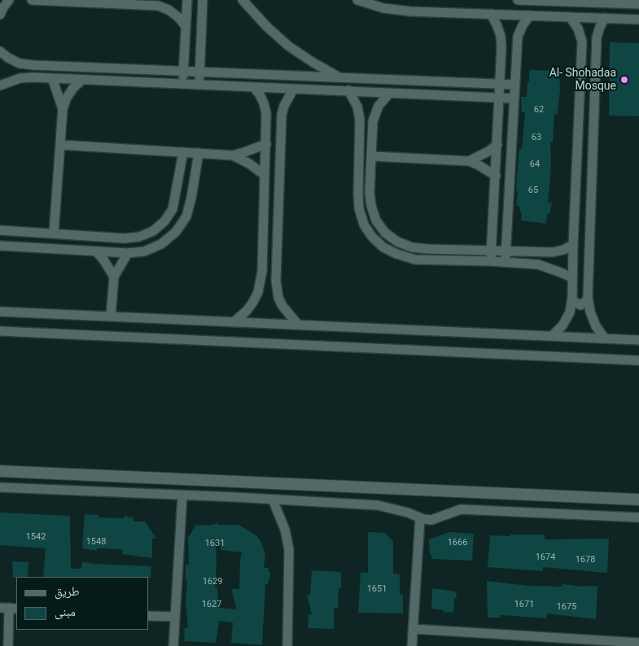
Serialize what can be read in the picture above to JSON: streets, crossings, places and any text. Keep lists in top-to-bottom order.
{
  "places": ["Al- Shohadaa Mosque"],
  "house_numbers": [
    "62",
    "63",
    "64",
    "65",
    "1542",
    "1548",
    "1666",
    "1631",
    "1674",
    "1678",
    "1629",
    "1651",
    "1627",
    "1671",
    "1675"
  ],
  "legend": ["طريق", "مبنى"]
}
